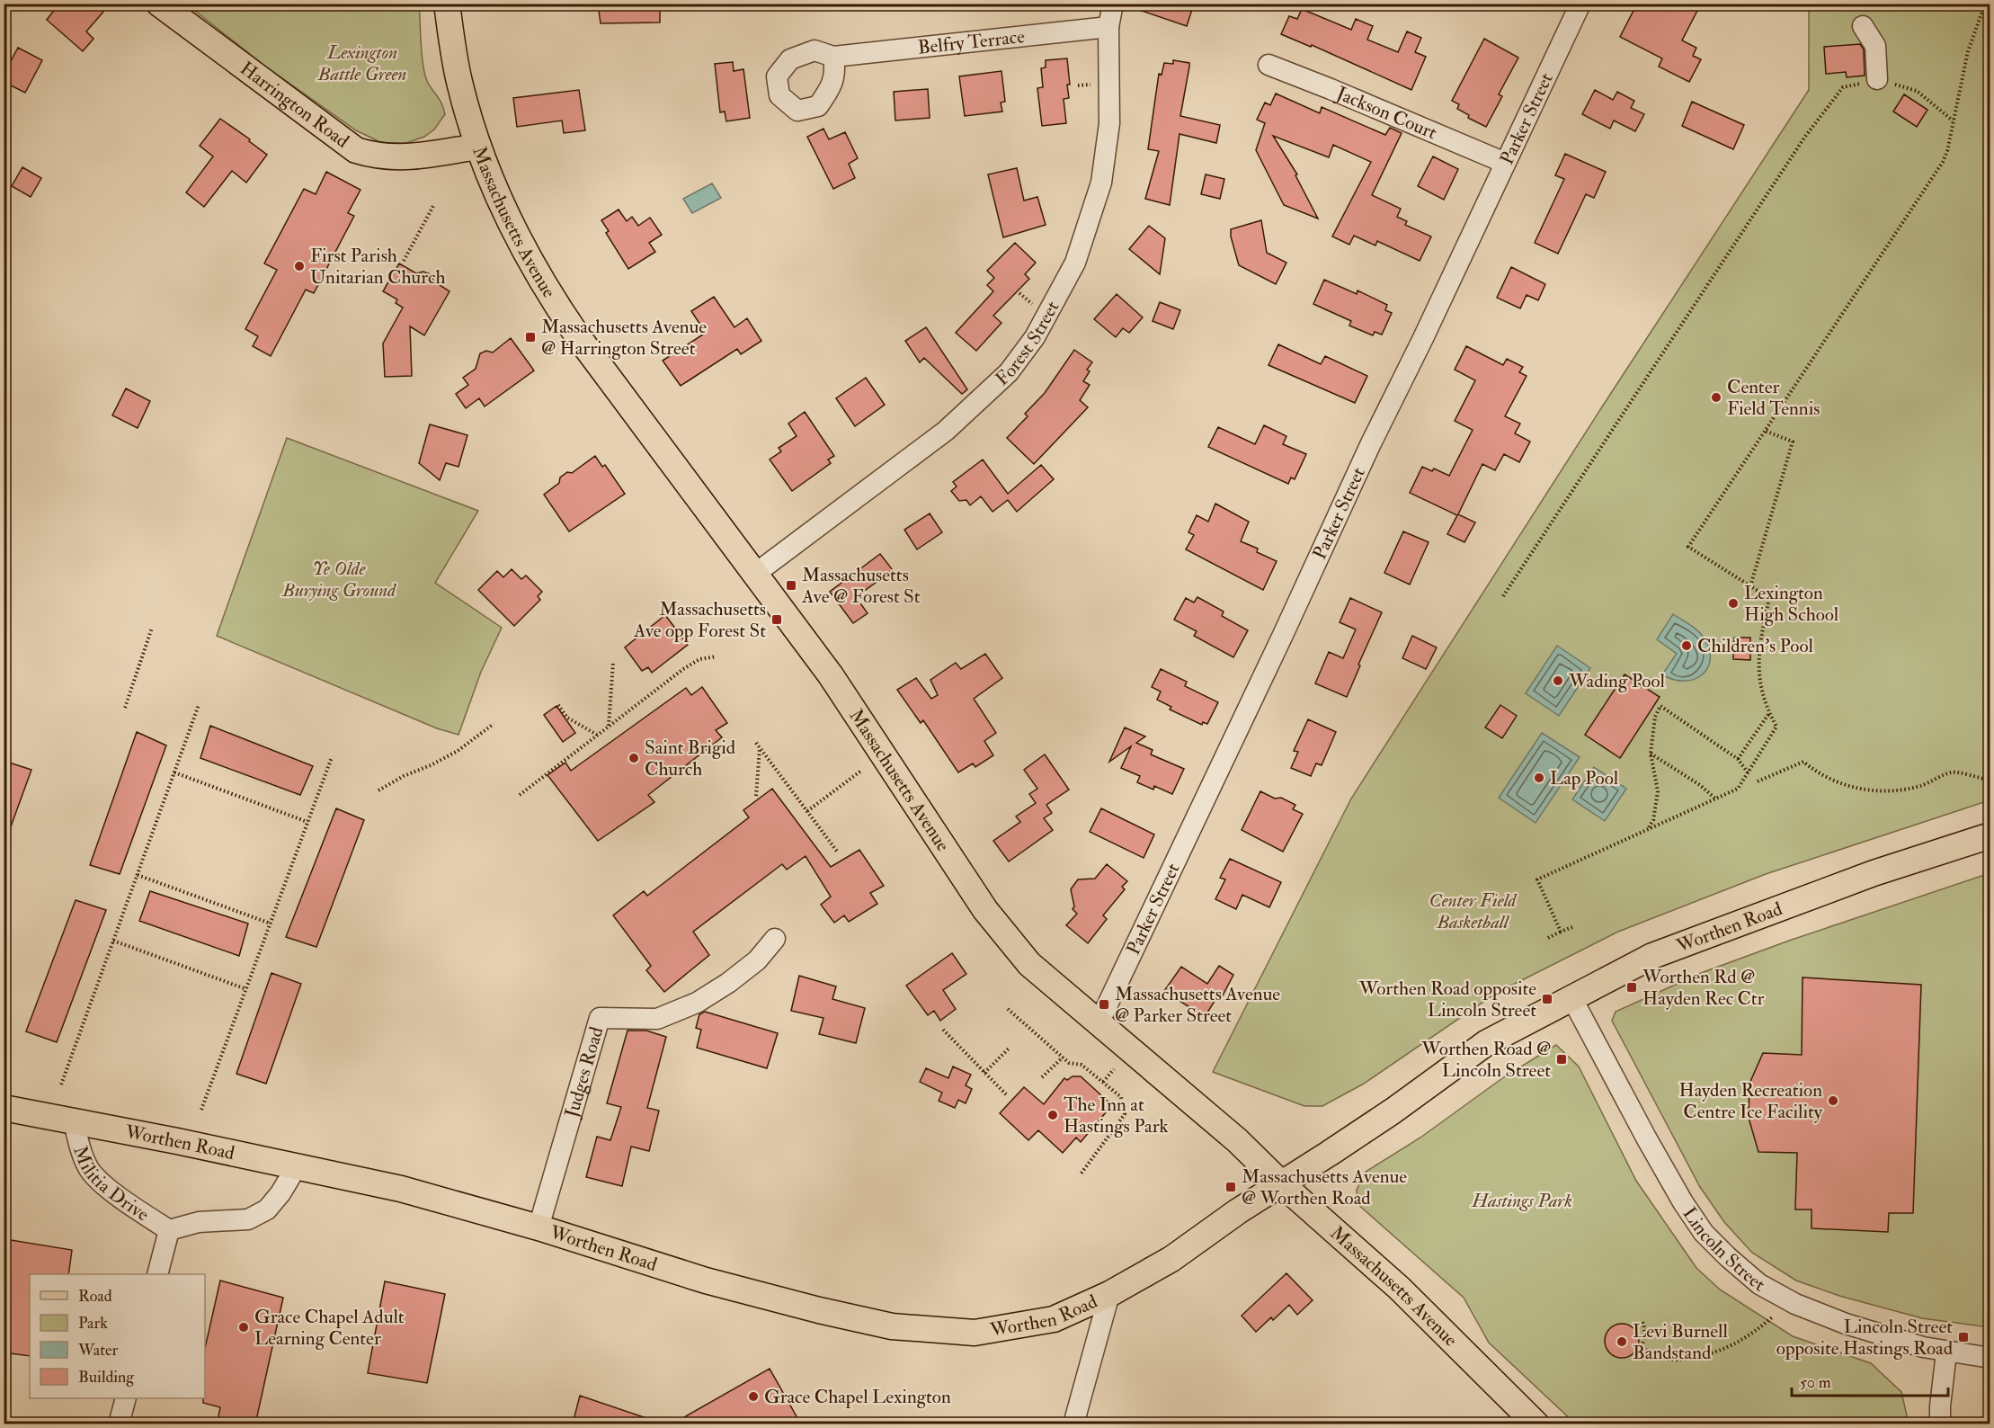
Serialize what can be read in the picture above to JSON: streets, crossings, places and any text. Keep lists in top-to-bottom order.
{
  "streets": {
    "main road": ["Harrington Road", "Massachusetts Avenue", "Worthen Road"],
    "street": [
      "Belfry Terrace",
      "Jackson Court",
      "Parker Street",
      "Forest Street",
      "Judges Road",
      "Militia Drive",
      "Lincoln Street"
    ]
  },
  "crossings": [
    ["Belfry Terrace", "Forest Street"],
    ["Harrington Road", "Massachusetts Avenue"],
    ["Jackson Court", "Parker Street"],
    ["Parker Street", "Massachusetts Avenue"],
    ["Massachusetts Avenue", "Forest Street"],
    ["Massachusetts Avenue", "Worthen Road"],
    ["Worthen Road", "Judges Road"],
    ["Worthen Road", "Militia Drive"],
    ["Worthen Road", "Lincoln Street"]
  ],
  "parks": [
    "Lexington Battle Green",
    "Ye Olde Burying Ground",
    "Center Field Basketball",
    "Hastings Park"
  ],
  "places": {
    "other": [
      "First Parish Unitarian Church",
      "Center Field Tennis",
      "Lexington High School",
      "Children's Pool",
      "Wading Pool",
      "Saint Brigid Church",
      "Lap Pool",
      "Hayden Recreation Centre Ice Facility",
      "The Inn at Hastings Park",
      "Grace Chapel Adult Learning Center",
      "Levi Burnell Bandstand",
      "Grace Chapel Lexington"
    ],
    "transit": [
      "Massachusetts Avenue @ Harrington Street",
      "Massachusetts Ave @ Forest St",
      "Massachusetts Ave opp Forest St",
      "Worthen Rd @ Hayden Rec Ctr",
      "Worthen Road opposite Lincoln Street",
      "Massachusetts Avenue @ Parker Street",
      "Worthen Road @ Lincoln Street",
      "Massachusetts Avenue @ Worthen Road",
      "Lincoln Street opposite Hastings Road"
    ]
  },
  "legend": [
    "Road",
    "Park",
    "Water",
    "Building"
  ],
  "scale_bar": "50 m"
}
